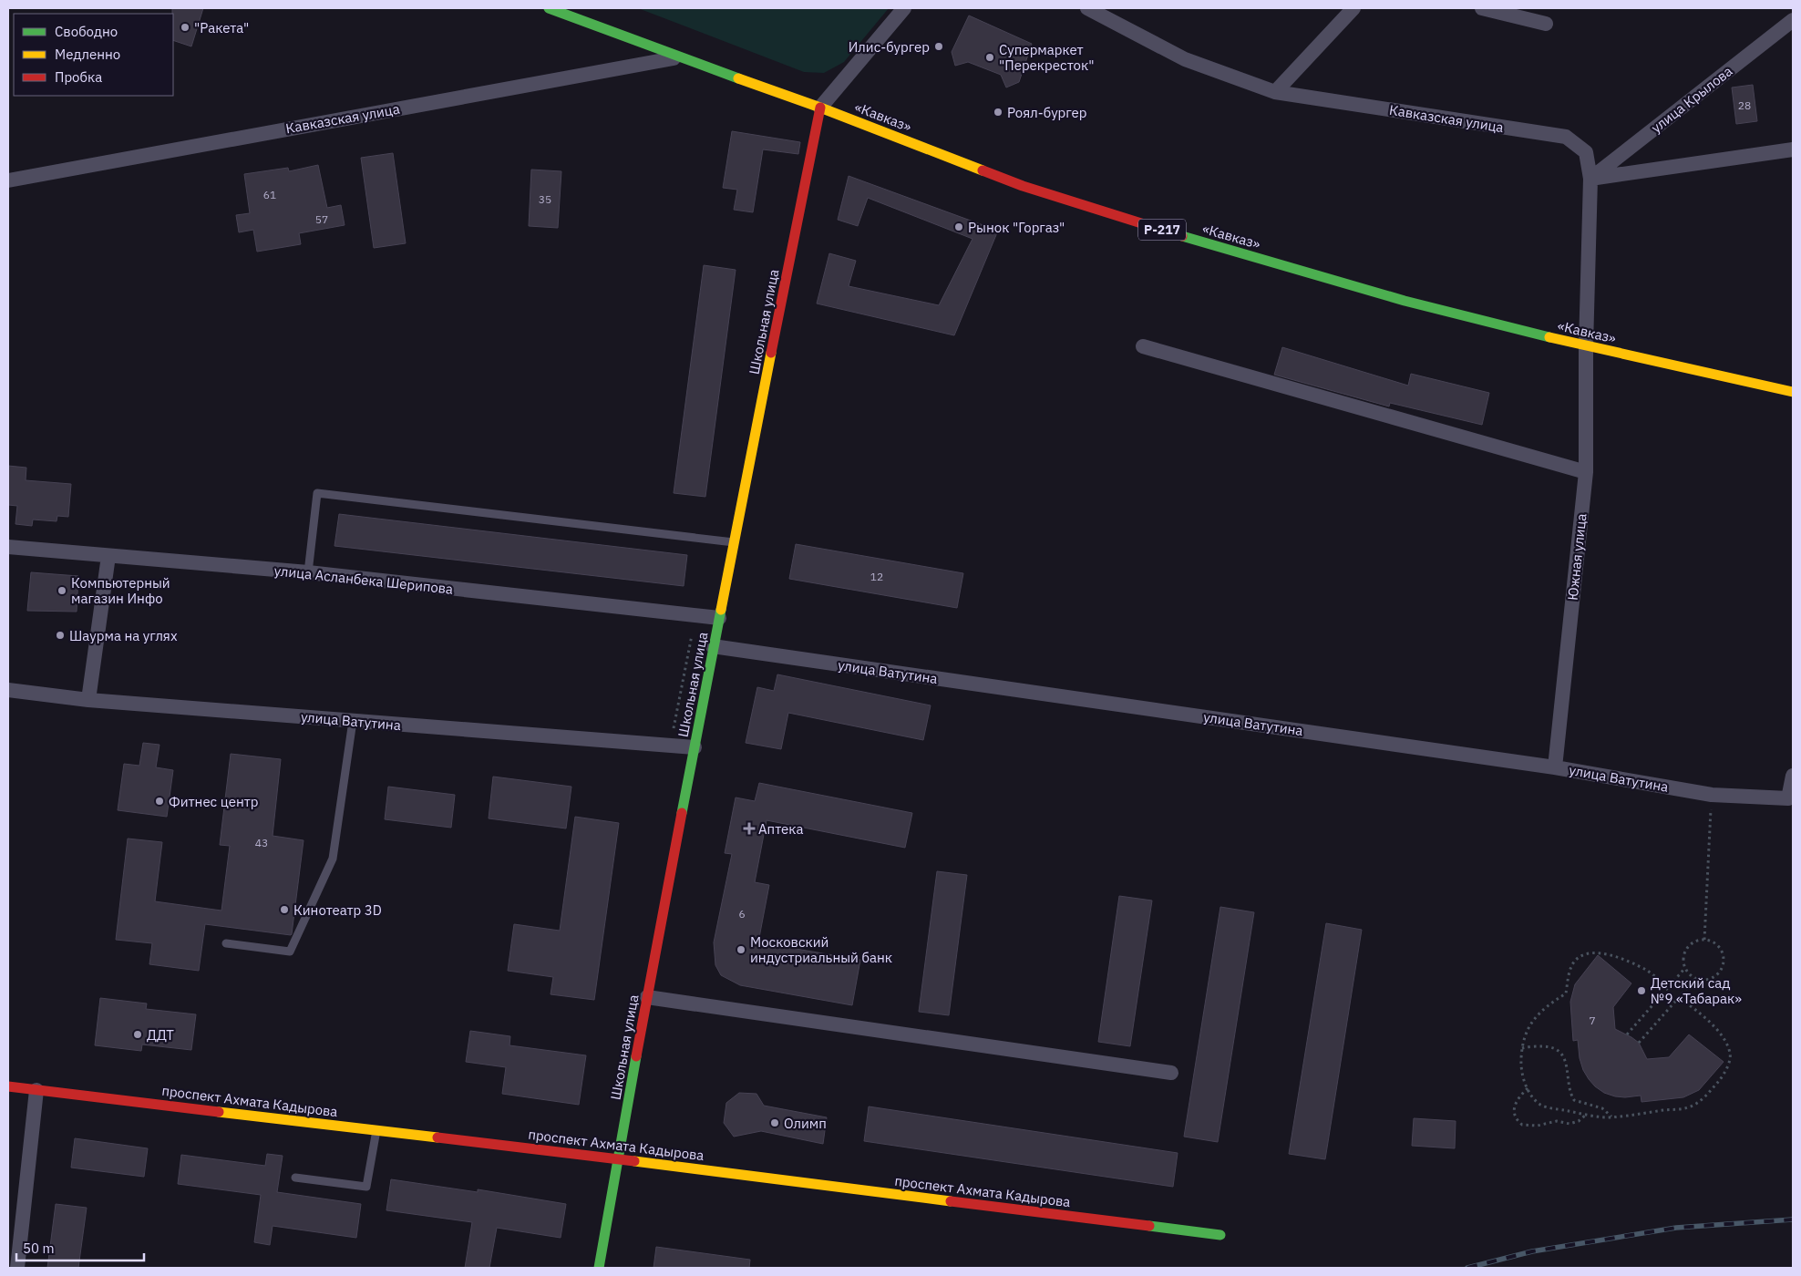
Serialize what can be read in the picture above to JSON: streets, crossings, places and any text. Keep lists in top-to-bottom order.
{
  "streets": {
    "street": [
      "улица Крылова",
      "«Кавказ»",
      "Кавказская улица",
      "Р-217",
      "Школьная улица",
      "Южная улица",
      "улица Асланбека Шерипова",
      "улица Ватутина",
      "проспект Ахмата Кадырова"
    ]
  },
  "crossings": [
    ["улица Крылова", "Кавказская улица"],
    ["«Кавказ»", "Кавказская улица"],
    ["«Кавказ»", "Школьная улица"],
    ["«Кавказ»", "Южная улица"],
    ["Кавказская улица", "Южная улица"],
    ["Школьная улица", "улица Асланбека Шерипова"],
    ["Школьная улица", "улица Ватутина"],
    ["Школьная улица", "проспект Ахмата Кадырова"],
    ["Южная улица", "улица Ватутина"]
  ],
  "places": {
    "other": [
      "\"Ракета\"",
      "Илис-бургер",
      "Супермаркет \"Перекресток\"",
      "Роял-бургер",
      "Рынок \"Горгаз\"",
      "Компьютерный магазин Инфо",
      "Шаурма на углях",
      "Фитнес центр",
      "Кинотеатр 3D",
      "Московский индустриальный банк",
      "Детский сад №9 «Табарак»",
      "ДДТ",
      "Олимп"
    ],
    "health": ["Аптека"]
  },
  "house_numbers": [
    "28",
    "61",
    "35",
    "57",
    "12",
    "43",
    "6",
    "7"
  ],
  "legend": ["Свободно", "Медленно", "Пробка"],
  "scale_bar": "50 m"
}
